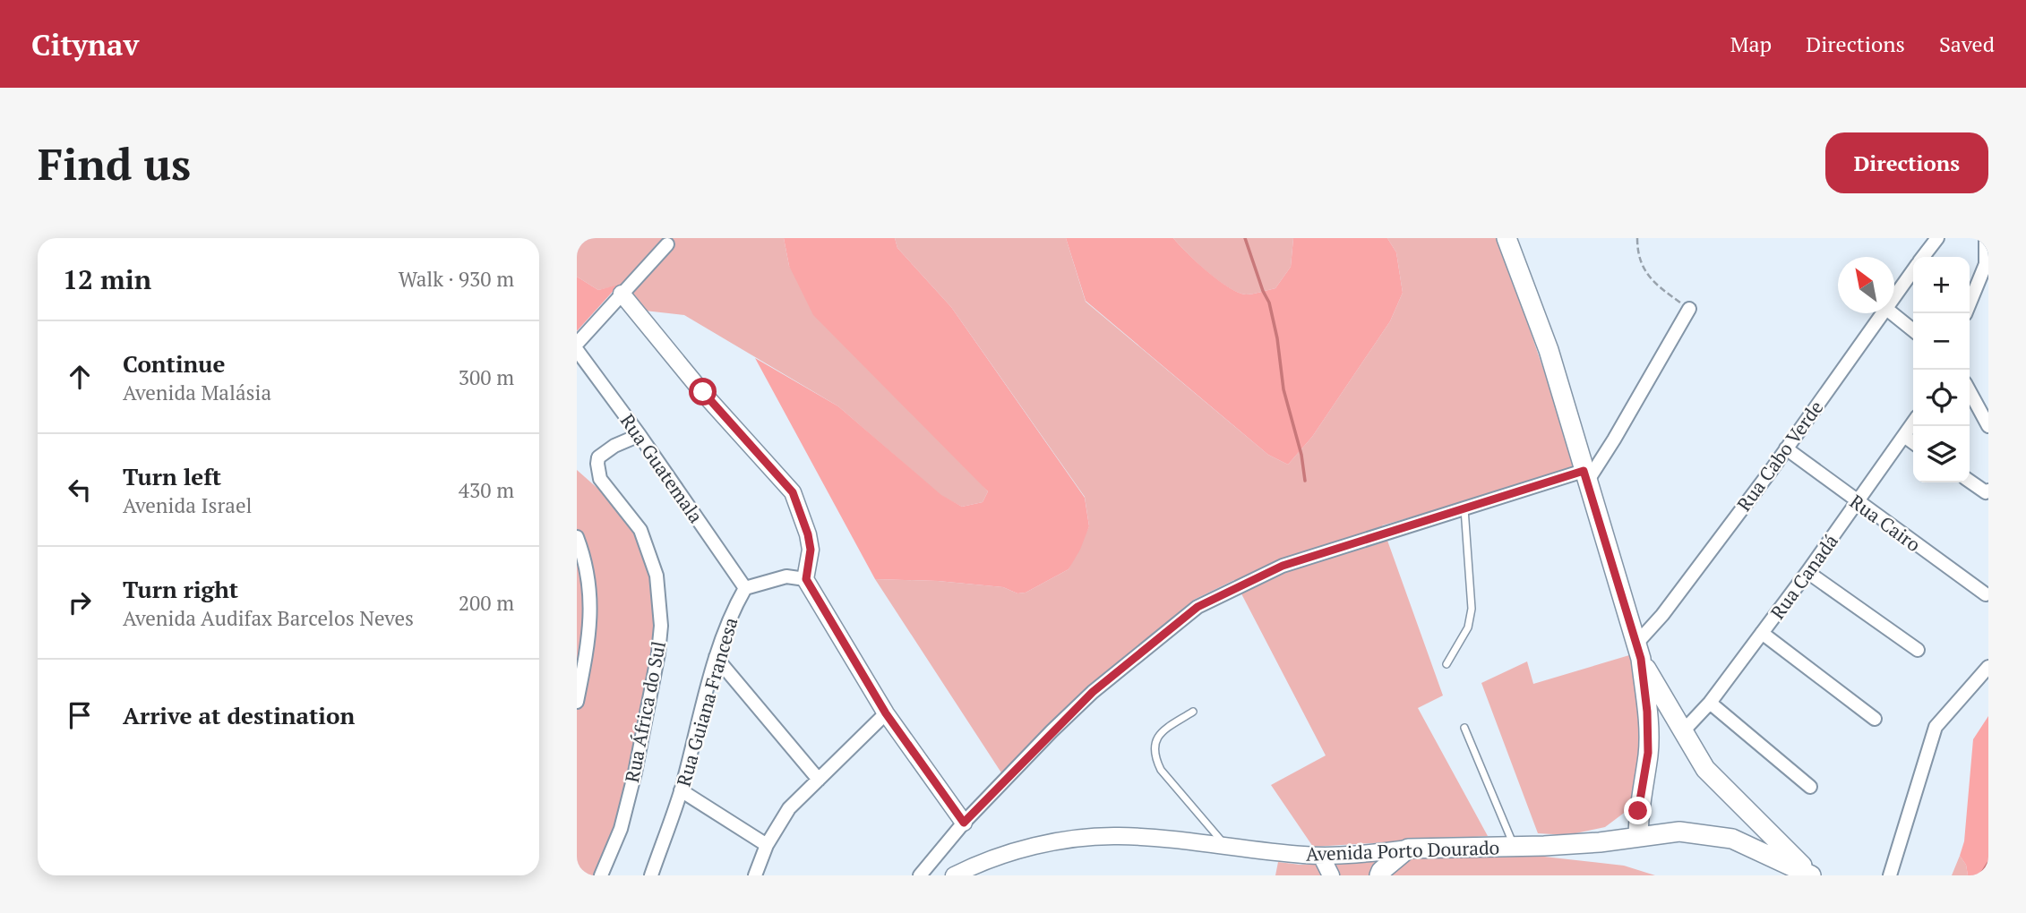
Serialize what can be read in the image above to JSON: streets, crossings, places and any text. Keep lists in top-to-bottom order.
{
  "streets": {
    "main road": ["Avenida Porto Dourado"],
    "street": [
      "Rua Cabo Verde",
      "Rua Guatemala",
      "Rua Cairo",
      "Rua Canadá",
      "Rua Guiana Francesa",
      "Rua África do Sul"
    ]
  },
  "crossings": [
    ["Rua Cabo Verde", "Rua Cairo"],
    ["Rua Guatemala", "Rua Guiana Francesa"],
    ["Rua Guatemala", "Rua África do Sul"],
    ["Rua Cairo", "Rua Canadá"]
  ],
  "north": "top left",
  "page": {
    "header": "Citynav",
    "nav": ["Map", "Directions", "Saved"],
    "buttons": "Directions",
    "title": "Find us",
    "heading": ["12 min", "Walk · 930 m"],
    "map_buttons": ["+", "−"],
    "list": [
      ["Continue", "Avenida Malásia", "300 m"],
      ["Turn left", "Avenida Israel", "430 m"],
      ["Turn right", "Avenida Audifax Barcelos Neves", "200 m"],
      "Arrive at destination"
    ]
  }
}
